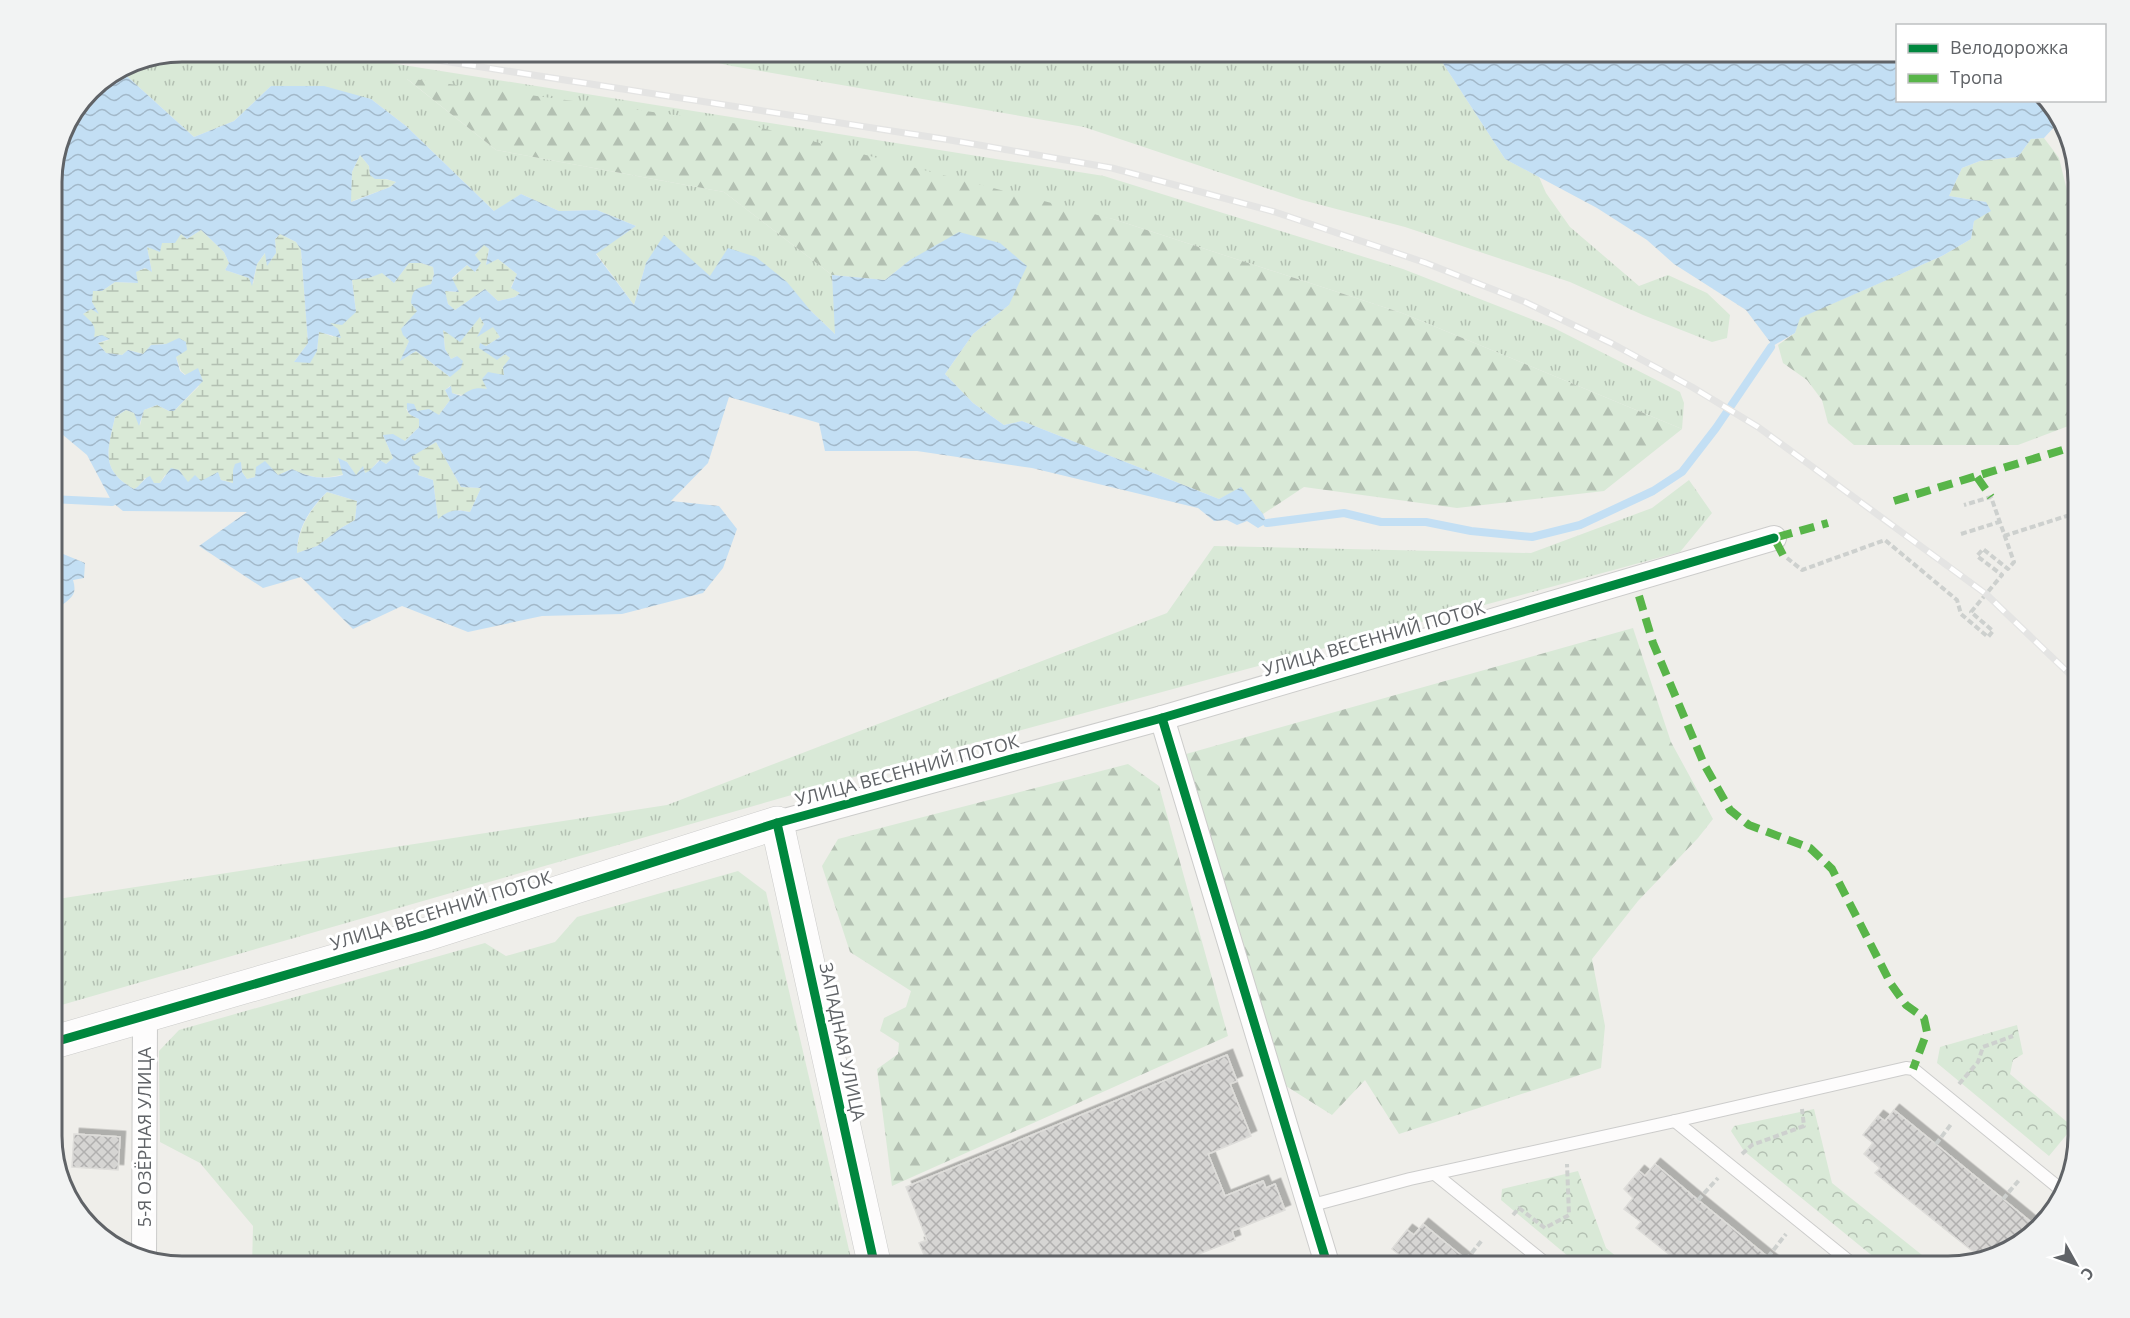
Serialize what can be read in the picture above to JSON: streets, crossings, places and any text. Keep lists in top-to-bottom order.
{
  "streets": {
    "street": ["УЛИЦА ВЕСЕННИЙ ПОТОК", "ЗАПАДНАЯ УЛИЦА", "5-Я ОЗЁРНАЯ УЛИЦА"]
  },
  "crossings": [
    ["УЛИЦА ВЕСЕННИЙ ПОТОК", "ЗАПАДНАЯ УЛИЦА"],
    ["УЛИЦА ВЕСЕННИЙ ПОТОК", "5-Я ОЗЁРНАЯ УЛИЦА"]
  ],
  "legend": ["Велодорожка", "Тропа"],
  "north": "bottom right"
}
